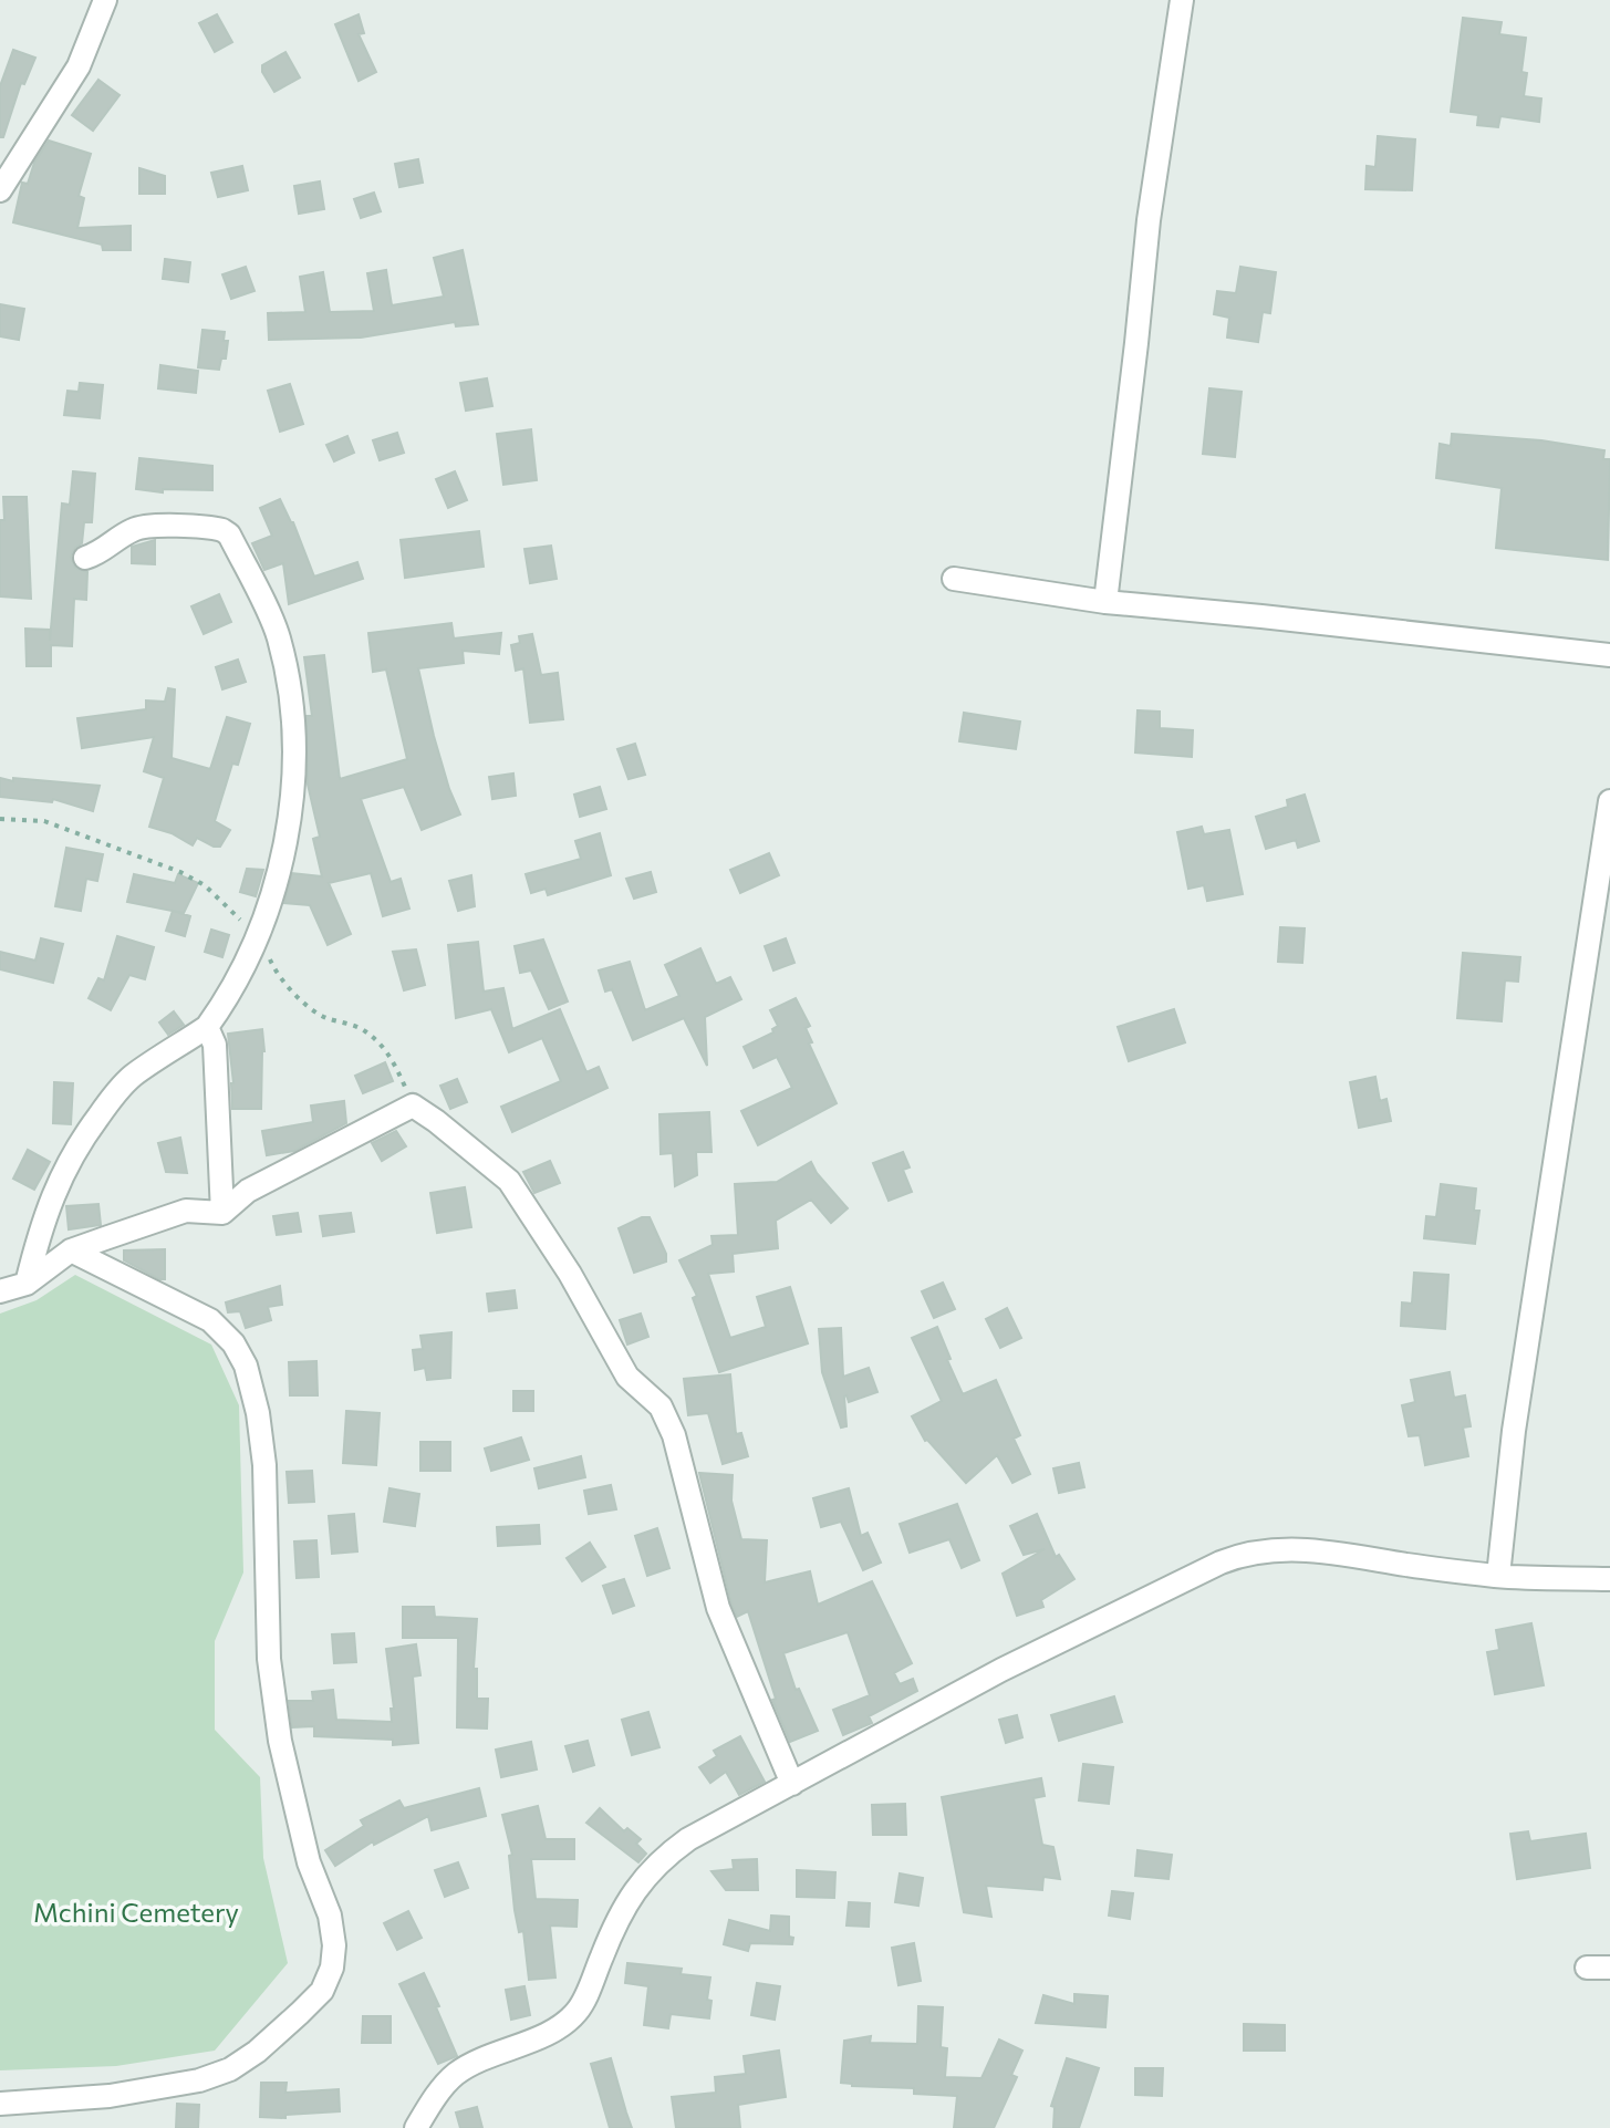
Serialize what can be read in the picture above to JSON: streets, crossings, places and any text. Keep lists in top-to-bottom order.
{
  "parks": ["Mchini Cemetery"]
}
